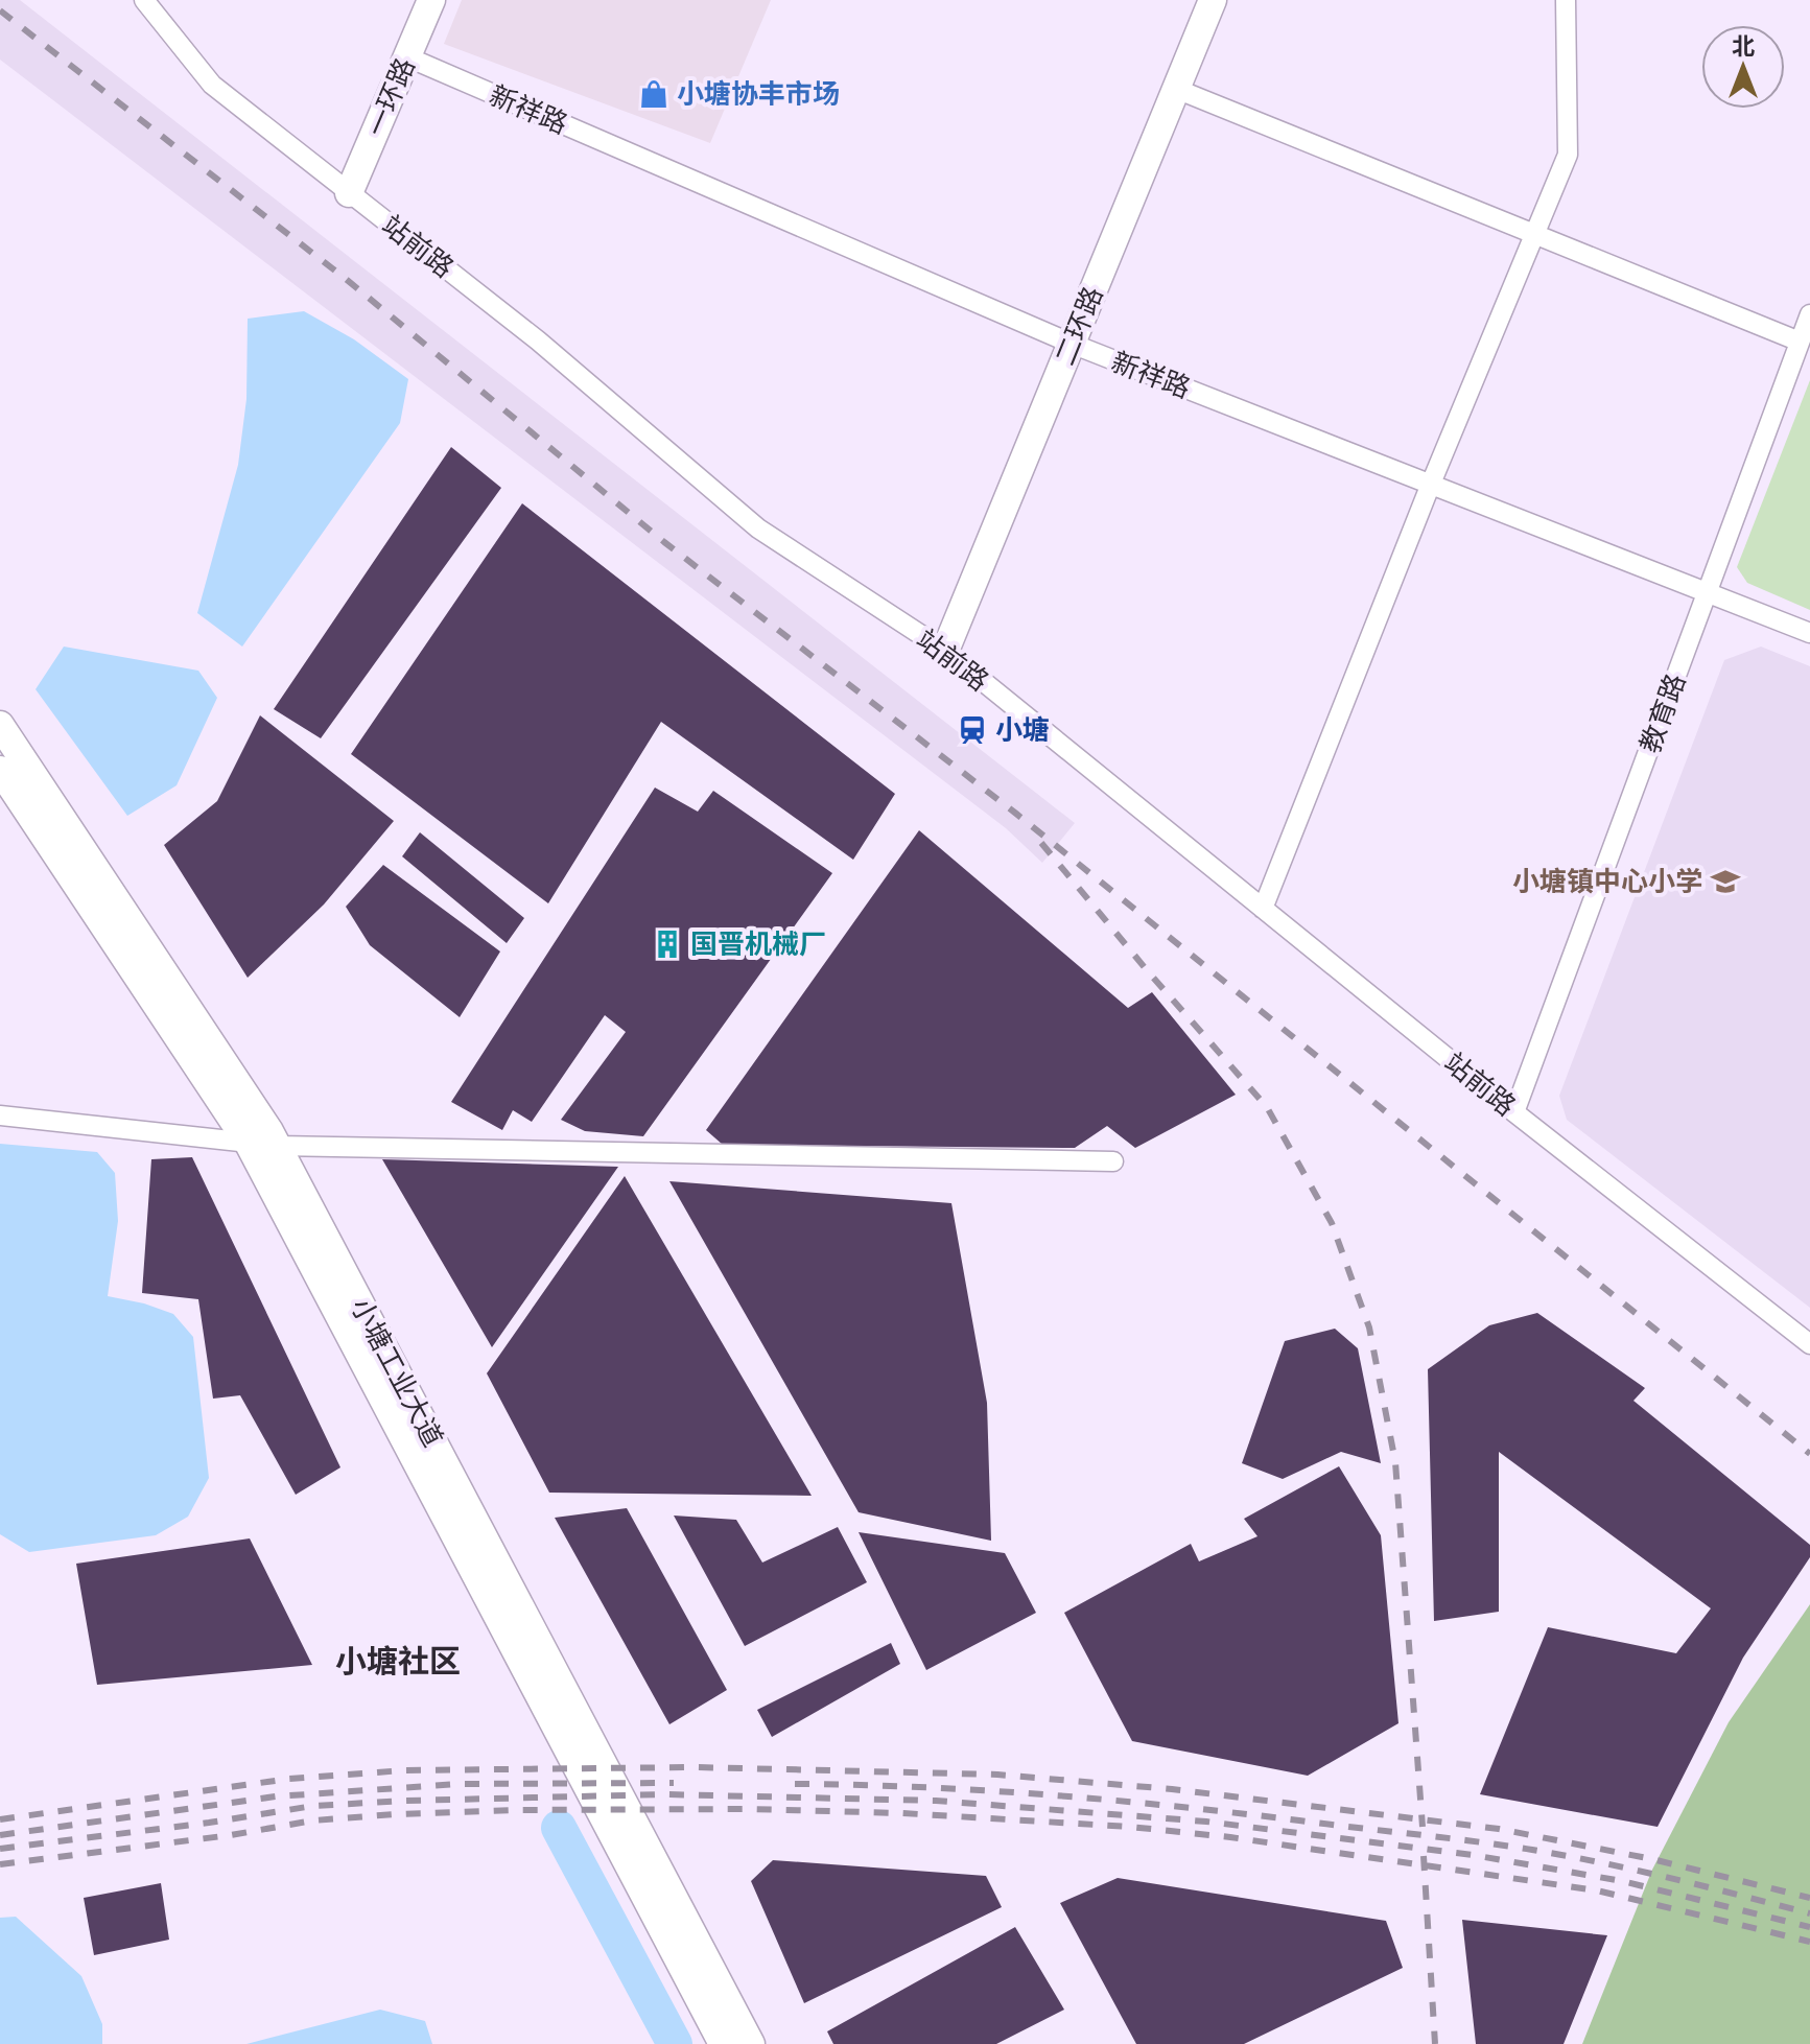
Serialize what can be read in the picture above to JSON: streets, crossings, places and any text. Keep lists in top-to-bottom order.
{
  "streets": {
    "main road": ["一环路", "二环路", "小塘工业大道"],
    "street": ["新祥路", "站前路", "教育路"]
  },
  "crossings": [
    ["一环路", "新祥路"],
    ["一环路", "站前路"],
    ["新祥路", "二环路"],
    ["新祥路", "教育路"],
    ["站前路", "二环路"],
    ["站前路", "教育路"]
  ],
  "districts": ["小塘社区"],
  "places": {
    "shop": ["小塘协丰市场"],
    "station": ["小塘"],
    "school or university": ["小塘镇中心小学"],
    "building": ["国晋机械厂"]
  },
  "north": "top"
}
